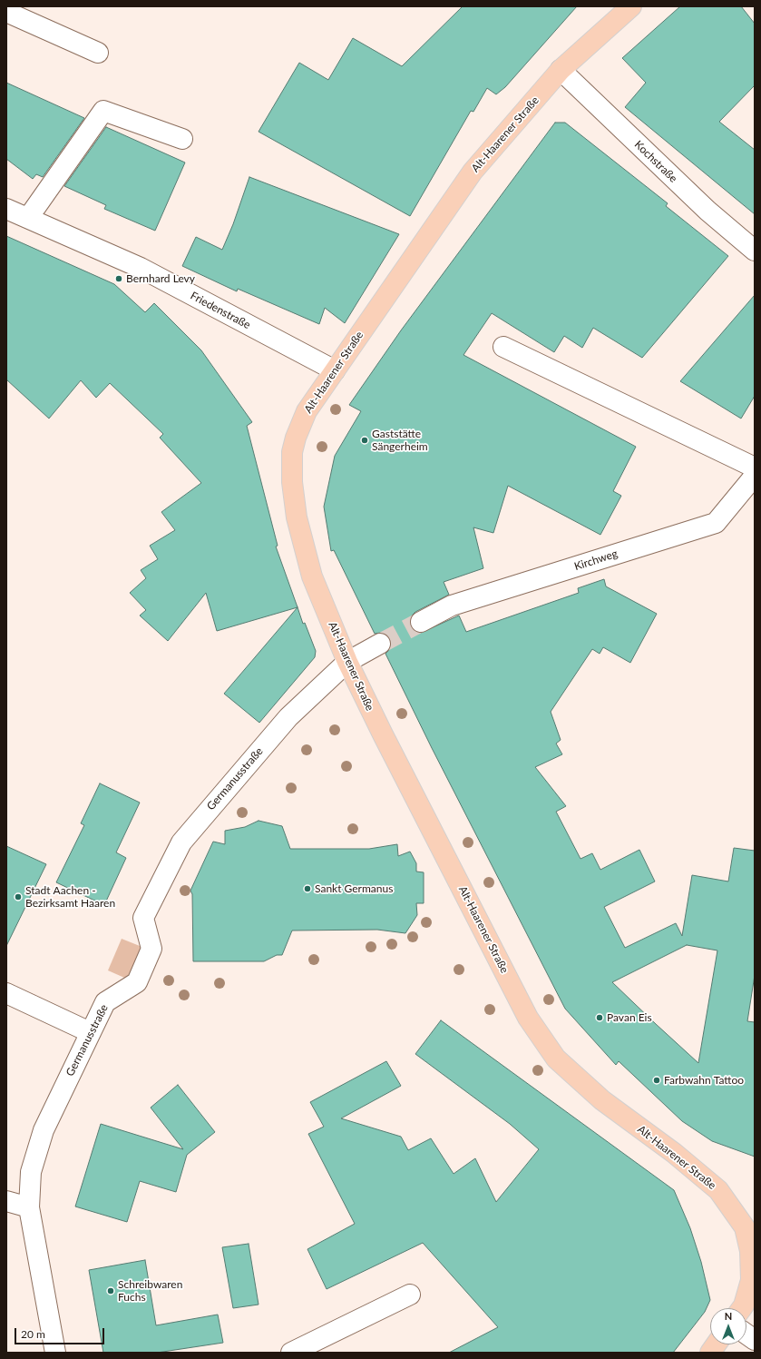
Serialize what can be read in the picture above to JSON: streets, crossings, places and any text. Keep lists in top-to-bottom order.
{
  "streets": {
    "main road": ["Alt-Haarener Straße"],
    "street": [
      "Kochstraße",
      "Friedenstraße",
      "Kirchweg",
      "Germanusstraße"
    ]
  },
  "crossings": [
    ["Alt-Haarener Straße", "Kochstraße"],
    ["Alt-Haarener Straße", "Friedenstraße"],
    ["Alt-Haarener Straße", "Germanusstraße"]
  ],
  "places": [
    "Bernhard Levy",
    "Gaststätte Sängerheim",
    "Sankt Germanus",
    "Stadt Aachen - Bezirksamt Haaren",
    "Pavan Eis",
    "Farbwahn Tattoo",
    "Schreibwaren Fuchs"
  ],
  "scale_bar": "20 m",
  "north": "top"
}
